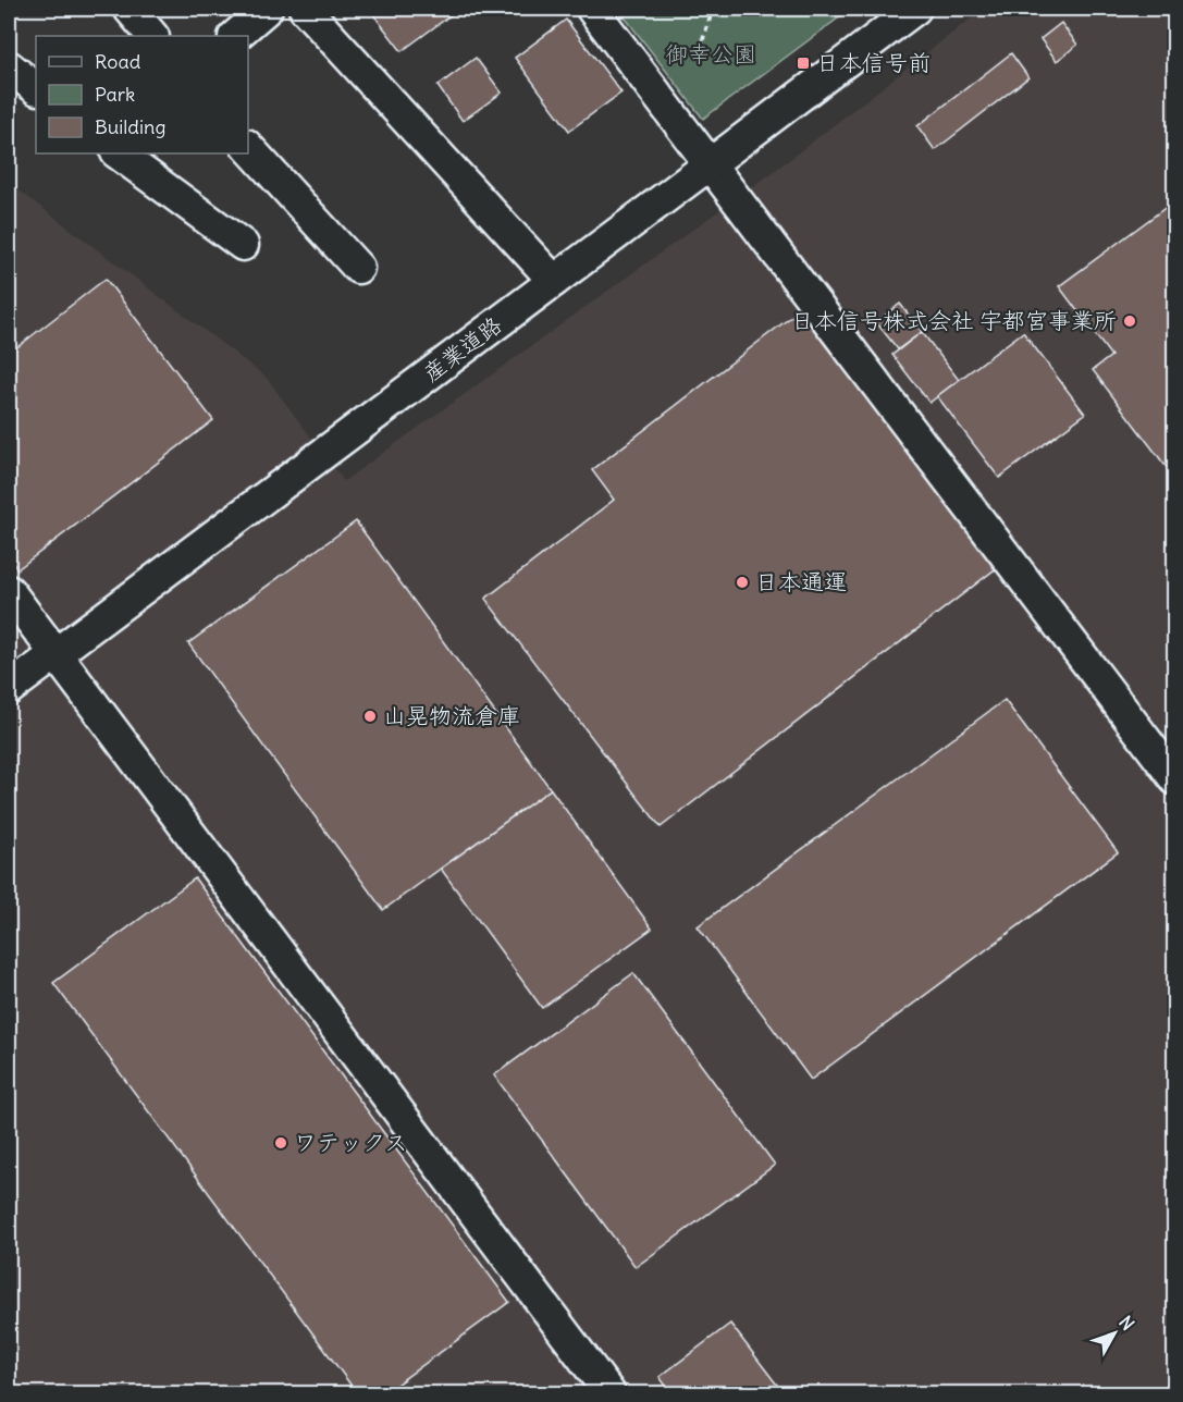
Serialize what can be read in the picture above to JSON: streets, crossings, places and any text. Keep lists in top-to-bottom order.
{
  "streets": {
    "street": ["産業道路"]
  },
  "parks": ["御幸公園"],
  "places": {
    "transit": ["日本信号前"],
    "other": [
      "日本信号株式会社 宇都宮事業所",
      "日本通運",
      "山晃物流倉庫",
      "ワテックス"
    ]
  },
  "legend": ["Road", "Park", "Building"],
  "north": "top right"
}
